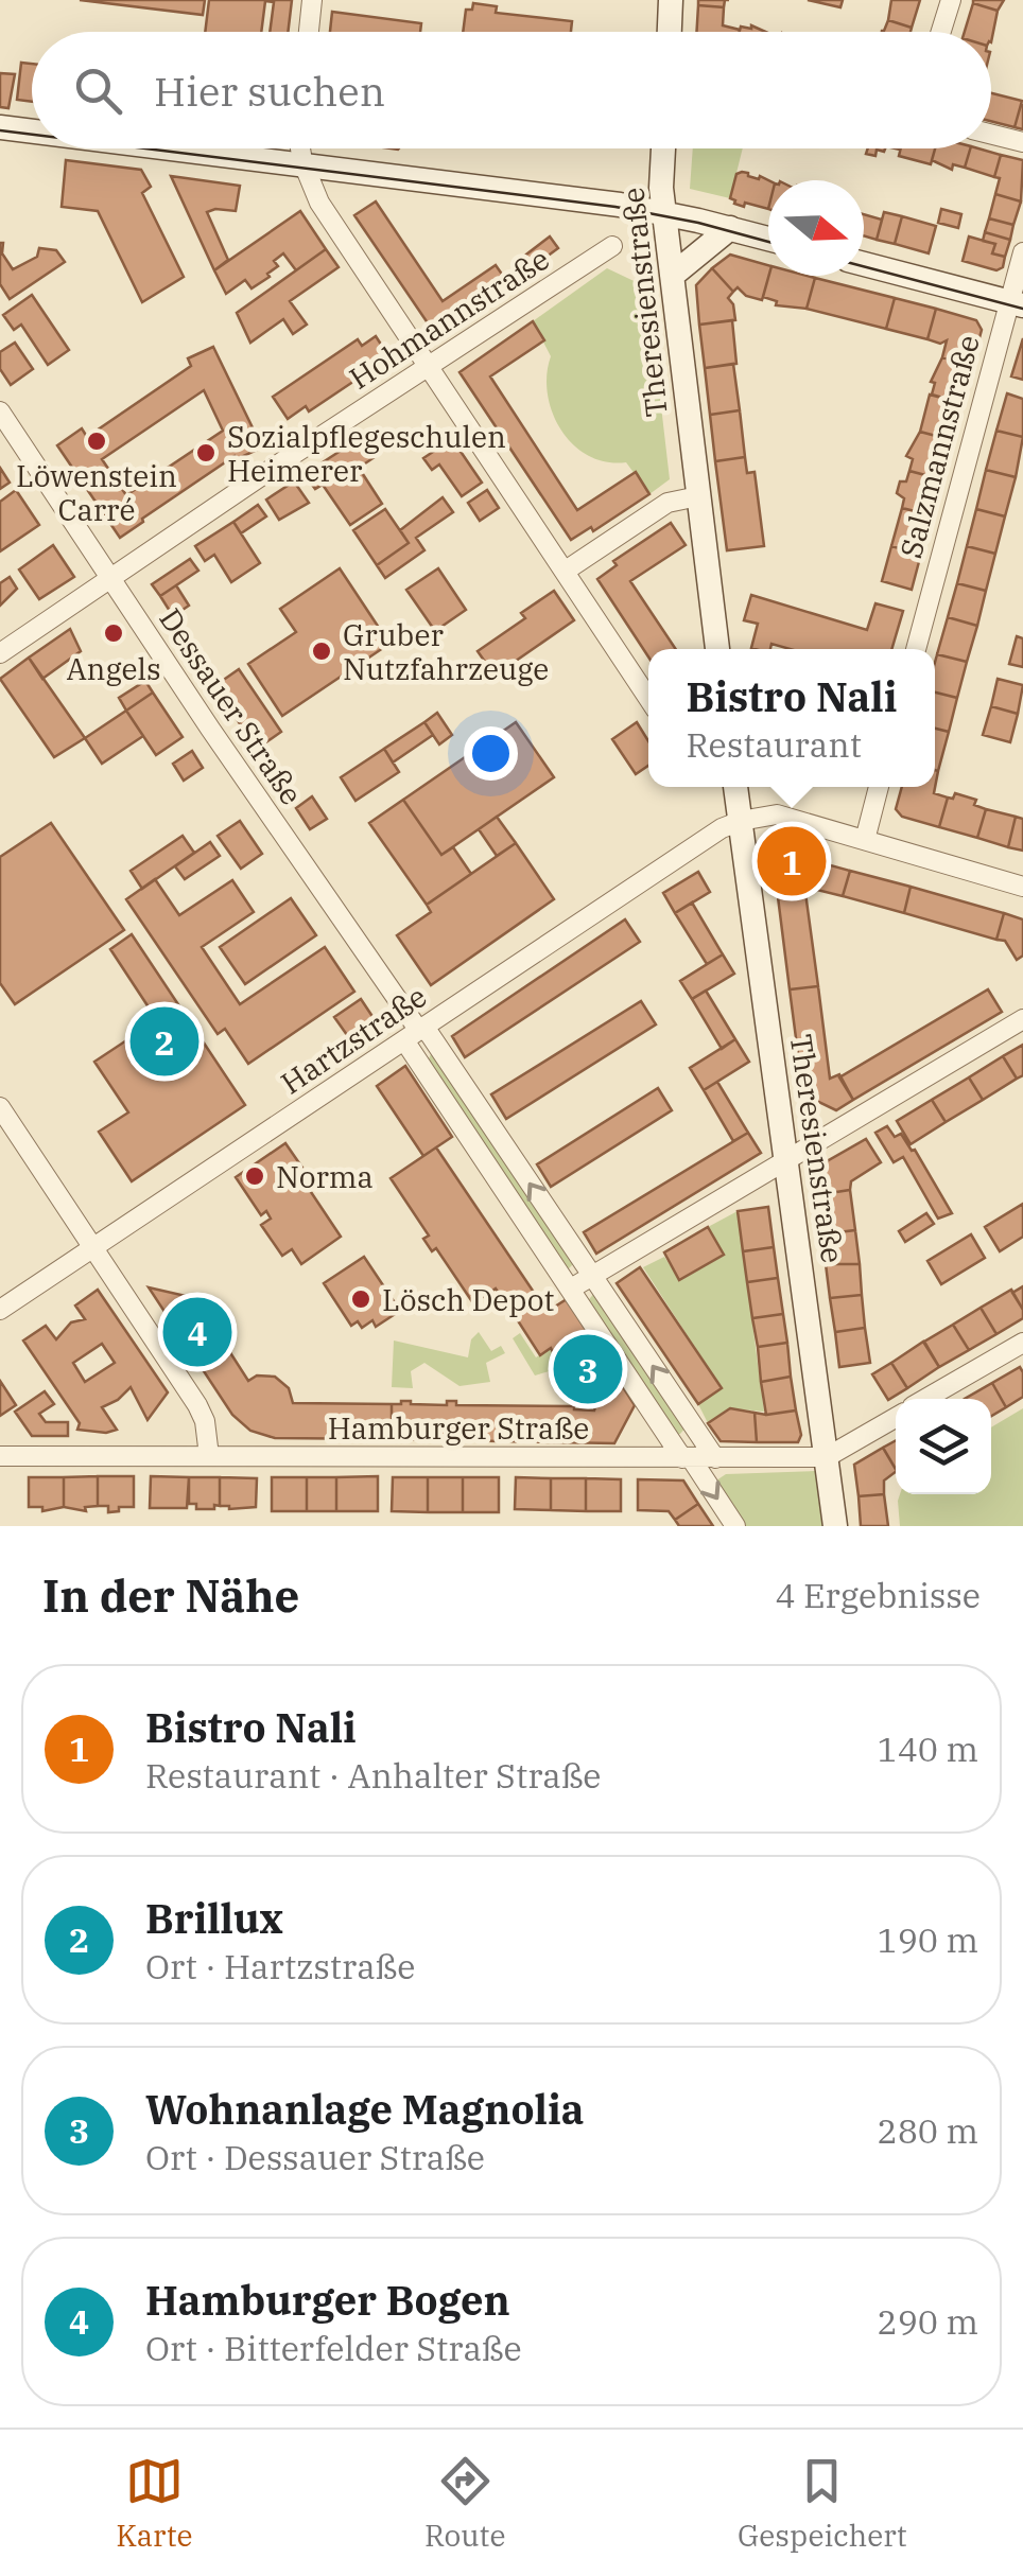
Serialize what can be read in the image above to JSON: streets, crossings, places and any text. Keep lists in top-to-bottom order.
{
  "streets": {
    "main road": ["Theresienstraße"],
    "street": [
      "Hohmannstraße",
      "Salzmannstraße",
      "Dessauer Straße",
      "Hartzstraße",
      "Hamburger Straße"
    ]
  },
  "crossings": [
    ["Theresienstraße", "Hartzstraße"],
    ["Theresienstraße", "Hamburger Straße"],
    ["Hohmannstraße", "Dessauer Straße"],
    ["Dessauer Straße", "Hartzstraße"],
    ["Dessauer Straße", "Hamburger Straße"]
  ],
  "places": [
    "Löwenstein Carré",
    "Sozialpflegeschulen Heimerer",
    "Angels",
    "Gruber Nutzfahrzeuge",
    "Norma",
    "Lösch Depot"
  ],
  "north": "right",
  "page": {
    "search": "Hier suchen",
    "popup": ["Bistro Nali", "Restaurant"],
    "pins": [
      "1",
      "2",
      "4",
      "3"
    ],
    "heading": ["In der Nähe", "4 Ergebnisse"],
    "list": [
      {
        "mark": "1",
        "name": "Bistro Nali",
        "note": "Restaurant · Anhalter Straße",
        "value": "140 m"
      },
      {
        "mark": "2",
        "name": "Brillux",
        "note": "Ort · Hartzstraße",
        "value": "190 m"
      },
      {
        "mark": "3",
        "name": "Wohnanlage Magnolia",
        "note": "Ort · Dessauer Straße",
        "value": "280 m"
      },
      {
        "mark": "4",
        "name": "Hamburger Bogen",
        "note": "Ort · Bitterfelder Straße",
        "value": "290 m"
      }
    ],
    "nav": ["Karte", "Route", "Gespeichert"]
  }
}
